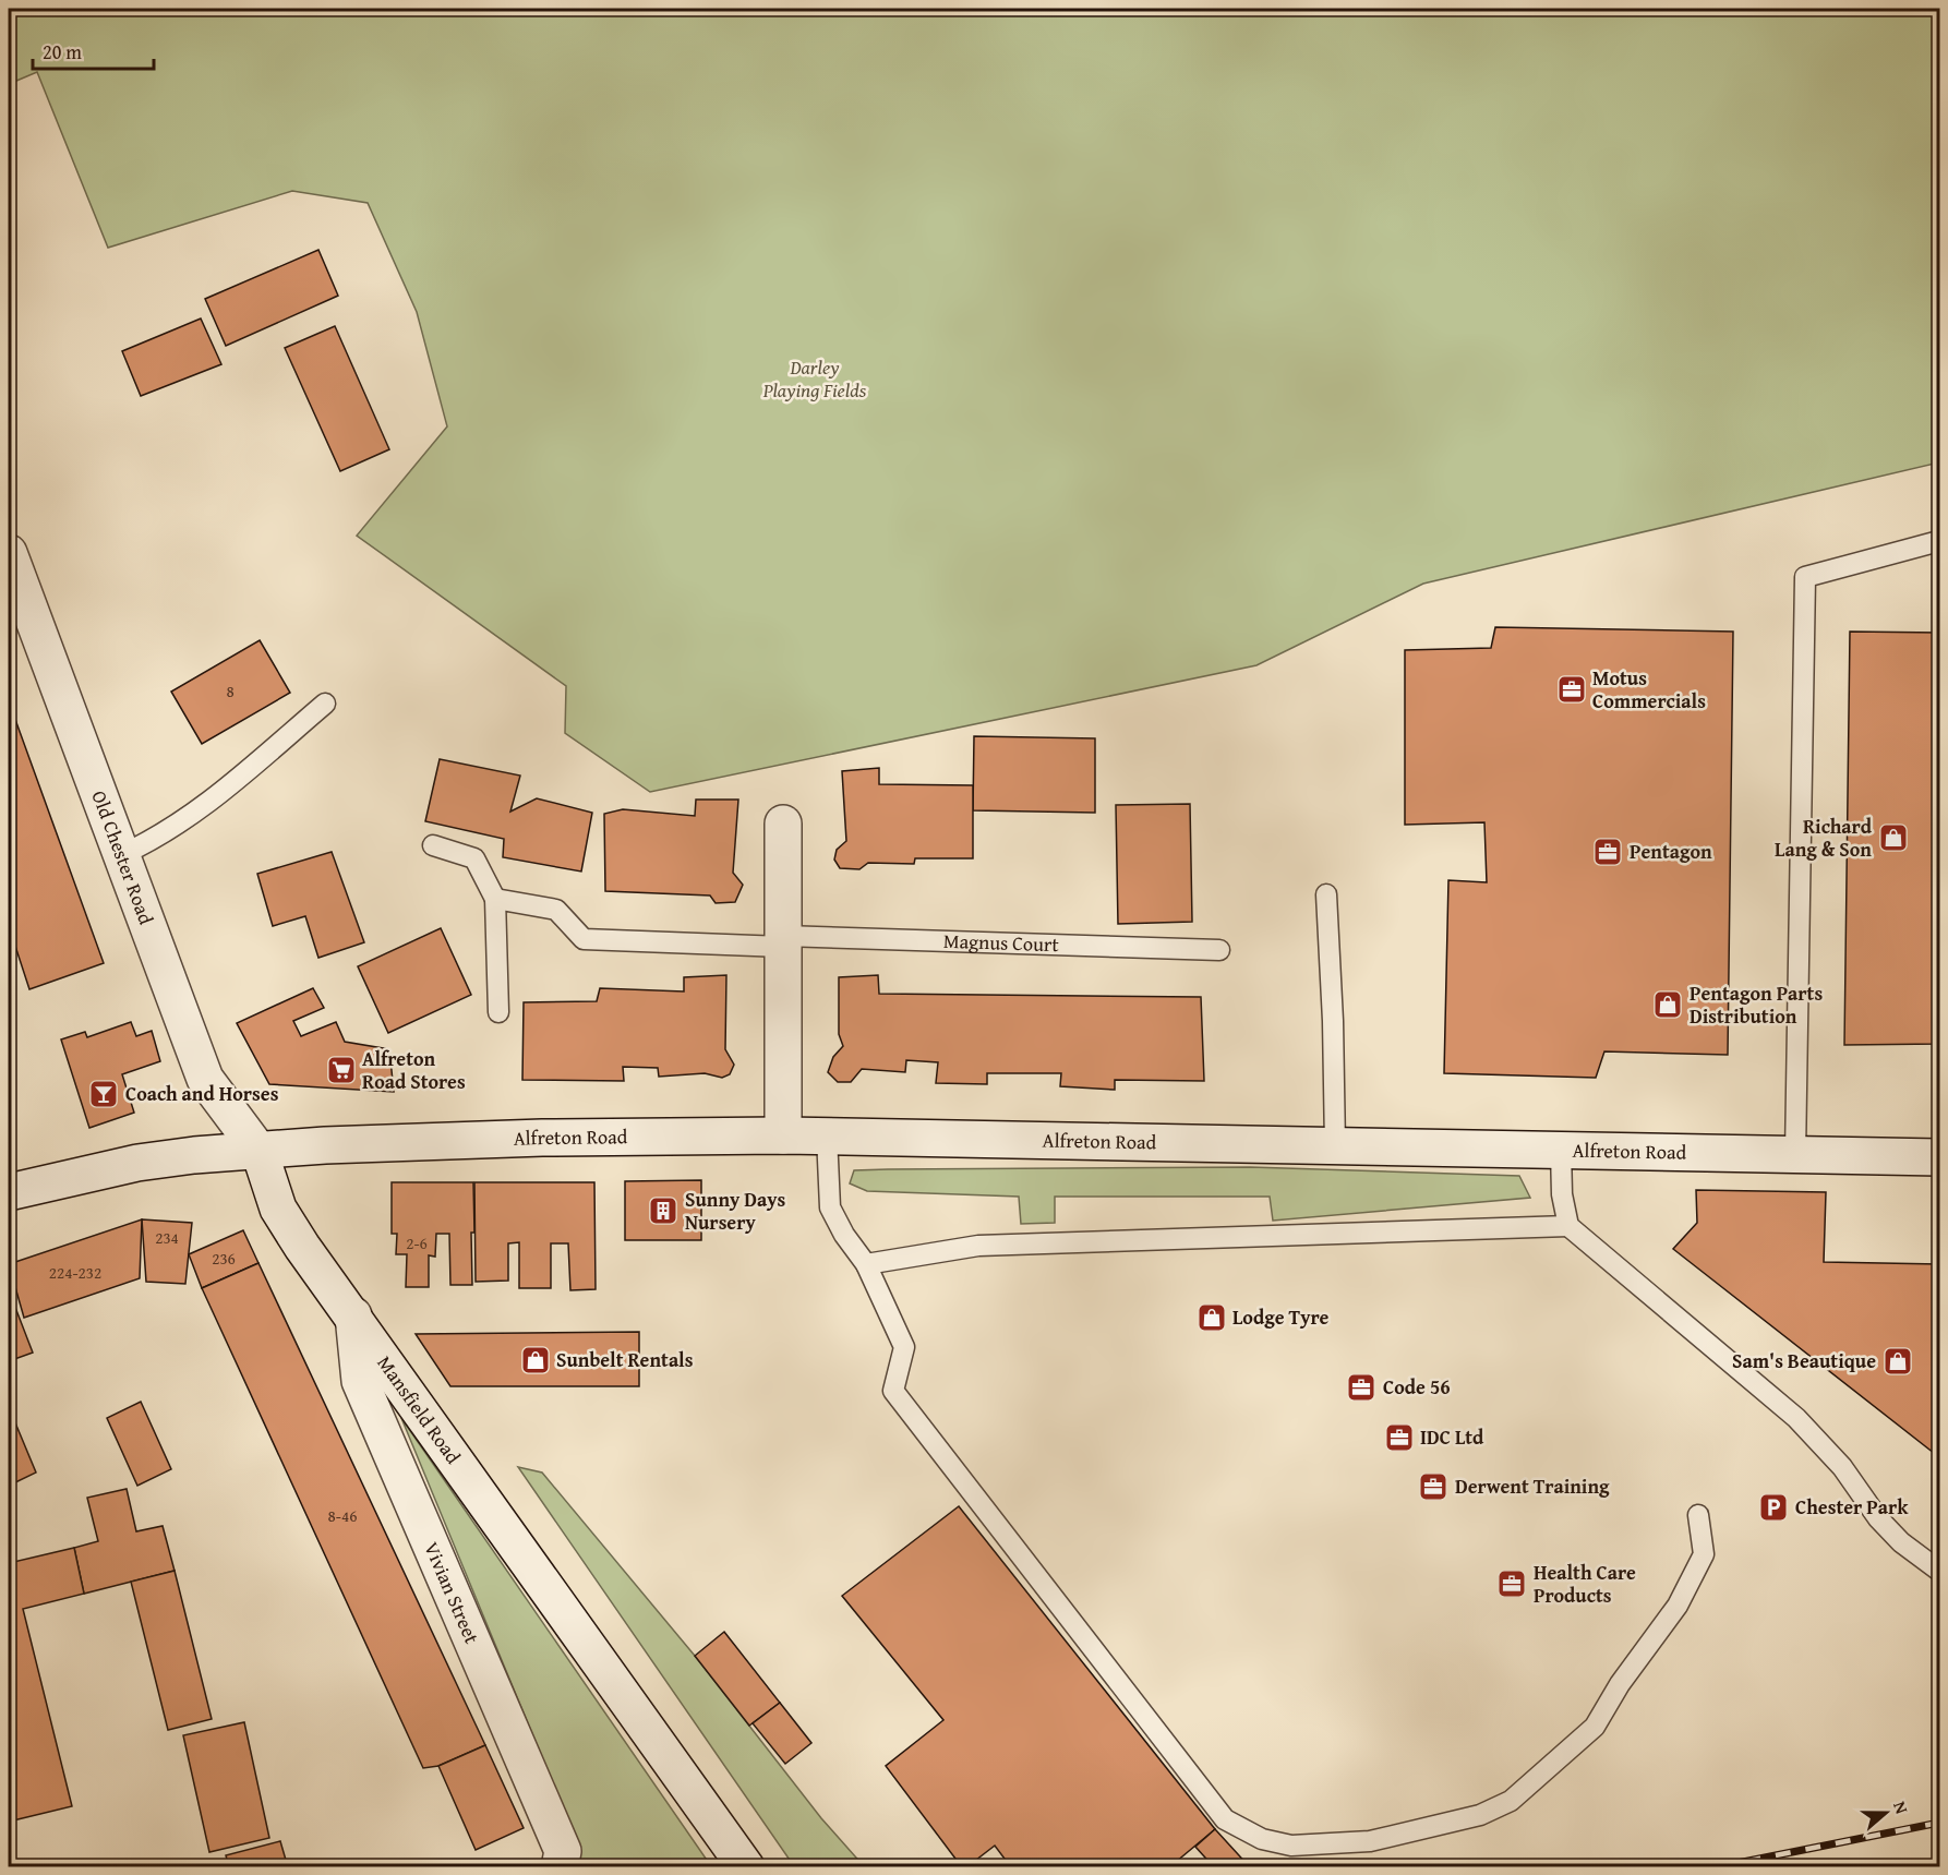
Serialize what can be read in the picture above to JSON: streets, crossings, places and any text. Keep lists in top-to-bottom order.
{
  "streets": {
    "street": [
      "Old Chester Road",
      "Alfreton Road",
      "Mansfield Road",
      "Vivian Street"
    ],
    "lane": ["Magnus Court"]
  },
  "crossings": [
    ["Old Chester Road", "Alfreton Road"],
    ["Old Chester Road", "Mansfield Road"],
    ["Alfreton Road", "Mansfield Road"],
    ["Mansfield Road", "Vivian Street"]
  ],
  "parks": ["Darley Playing Fields"],
  "places": {
    "office": [
      "Motus Commercials",
      "Pentagon",
      "Code 56",
      "IDC Ltd",
      "Derwent Training",
      "Health Care Products"
    ],
    "shop": [
      "Richard Lang & Son",
      "Pentagon Parts Distribution",
      "Lodge Tyre",
      "Sunbelt Rentals",
      "Sam's Beautique"
    ],
    "supermarket": ["Alfreton Road Stores"],
    "bar": ["Coach and Horses"],
    "building": ["Sunny Days Nursery"],
    "parking": ["Chester Park"]
  },
  "house_numbers": [
    "8",
    "234",
    "2-6",
    "236",
    "224-232",
    "8-46"
  ],
  "scale_bar": "20 m",
  "north": "right"
}
